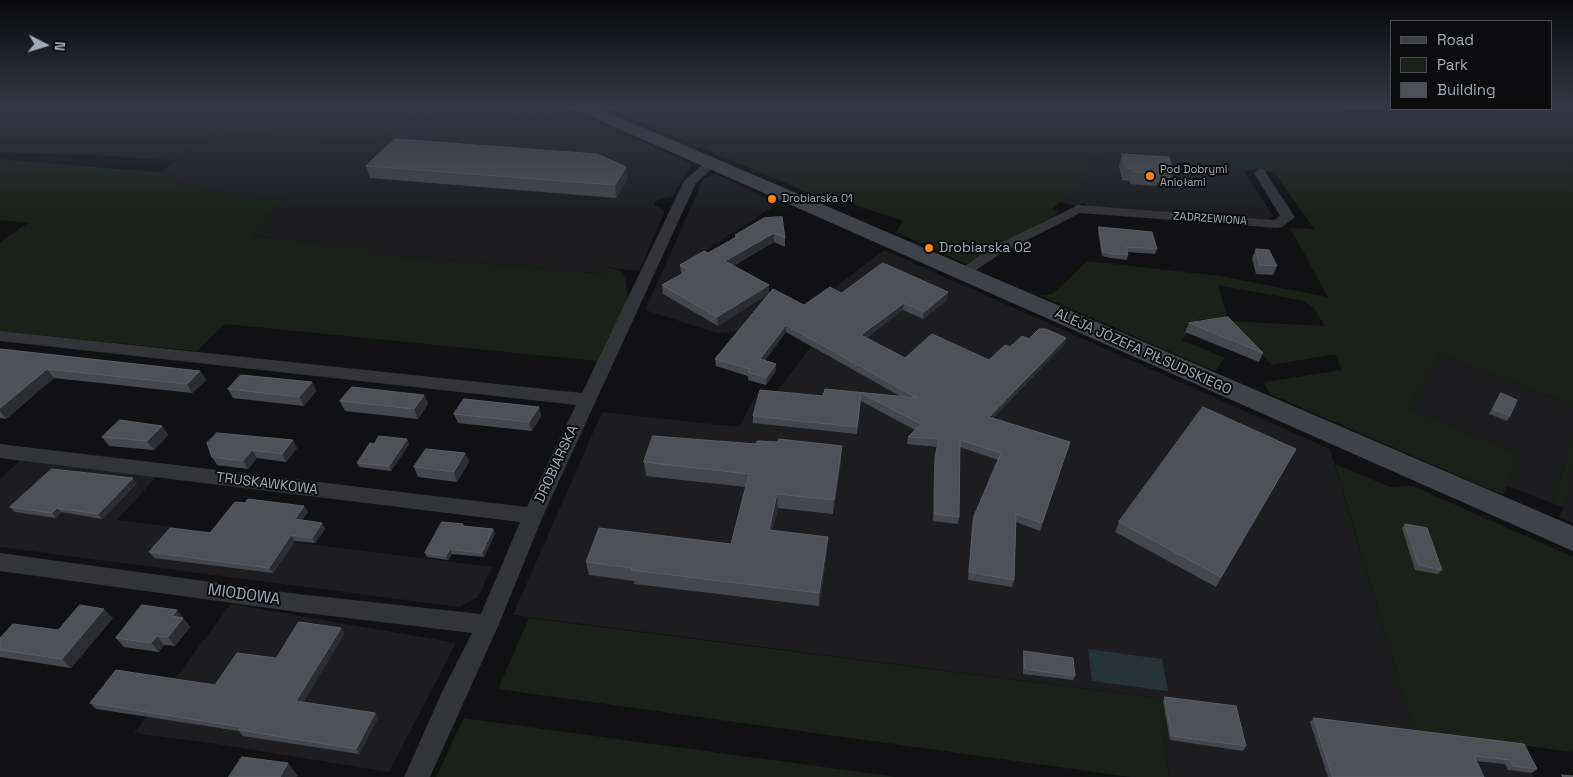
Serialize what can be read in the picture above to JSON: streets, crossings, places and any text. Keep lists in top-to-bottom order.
{
  "streets": {
    "main road": ["ALEJA JÓZEFA PIŁSUDSKIEGO"],
    "street": [
      "ZADRZEWIONA",
      "DROBIARSKA",
      "TRUSKAWKOWA",
      "MIODOWA"
    ]
  },
  "crossings": [
    ["ZADRZEWIONA", "ALEJA JÓZEFA PIŁSUDSKIEGO"],
    ["ALEJA JÓZEFA PIŁSUDSKIEGO", "DROBIARSKA"],
    ["DROBIARSKA", "TRUSKAWKOWA"],
    ["DROBIARSKA", "MIODOWA"]
  ],
  "places": ["Pod Dobrymi Aniołami", "Drobiarska 01", "Drobiarska 02"],
  "legend": ["Road", "Park", "Building"],
  "north": "right"
}
